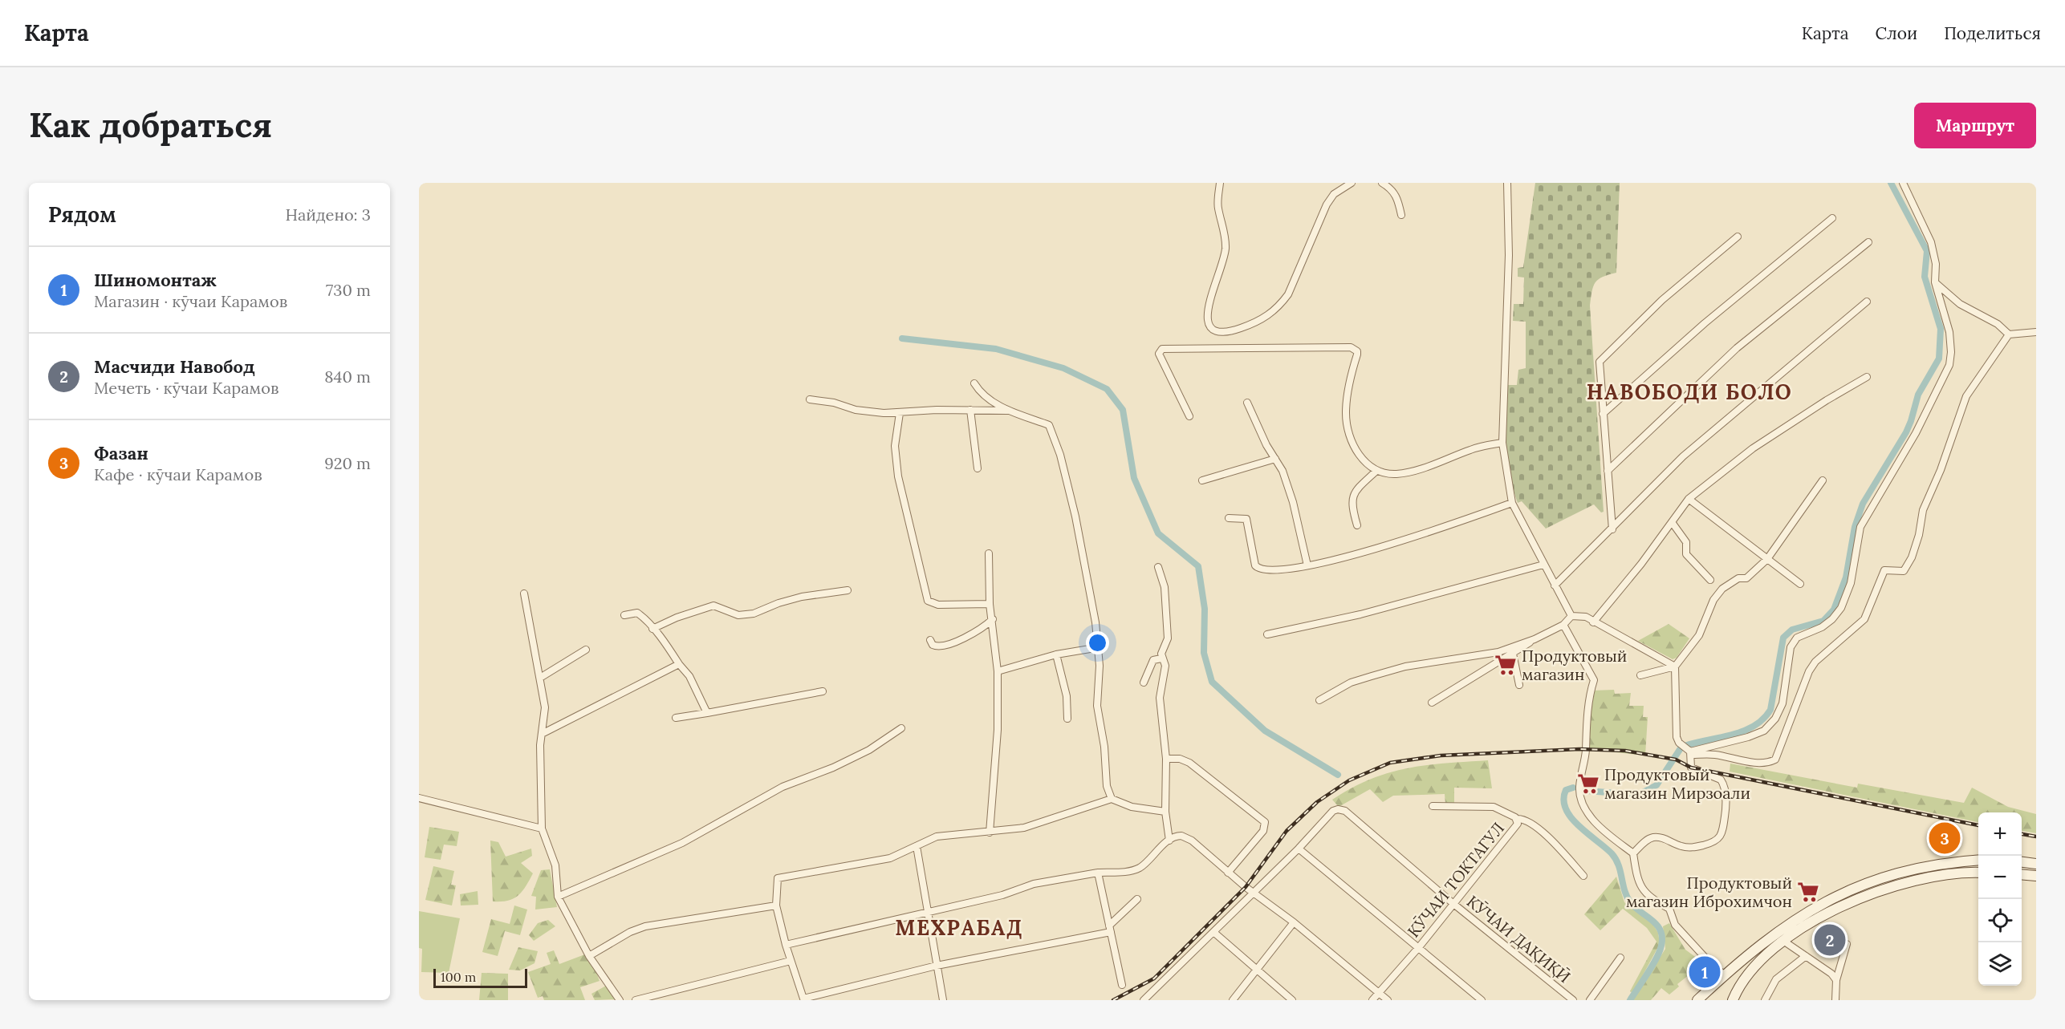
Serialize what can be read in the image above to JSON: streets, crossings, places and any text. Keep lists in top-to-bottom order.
{
  "streets": {
    "street": ["КӮЧАИ ТОКТАГУЛ", "КӮЧАИ ДАҚИҚӢ"]
  },
  "crossings": [
    ["КӮЧАИ ТОКТАГУЛ", "КӮЧАИ ДАҚИҚӢ"]
  ],
  "districts": ["НАВОБОДИ БОЛО", "МЕХРАБАД"],
  "places": {
    "supermarket": ["Продуктовый магазин", "Продуктовый магазин Мирзоали", "Продуктовый магазин Иброхимчон"]
  },
  "scale_bar": "100 m",
  "page": {
    "header": "Карта",
    "nav": ["Карта", "Слои", "Поделиться"],
    "buttons": "Маршрут",
    "title": "Как добраться",
    "heading": ["Рядом", "Найдено: 3"],
    "list": [
      {
        "mark": "1",
        "name": "Шиномонтаж",
        "note": "Магазин · кӯчаи Карамов",
        "value": "730 m"
      },
      {
        "mark": "2",
        "name": "Масчиди Навобод",
        "note": "Мечеть · кӯчаи Карамов",
        "value": "840 m"
      },
      {
        "mark": "3",
        "name": "Фазан",
        "note": "Кафе · кӯчаи Карамов",
        "value": "920 m"
      }
    ],
    "map_buttons": ["+", "−"],
    "pins": ["3", "2", "1"],
    "scale": "100 m"
  }
}
